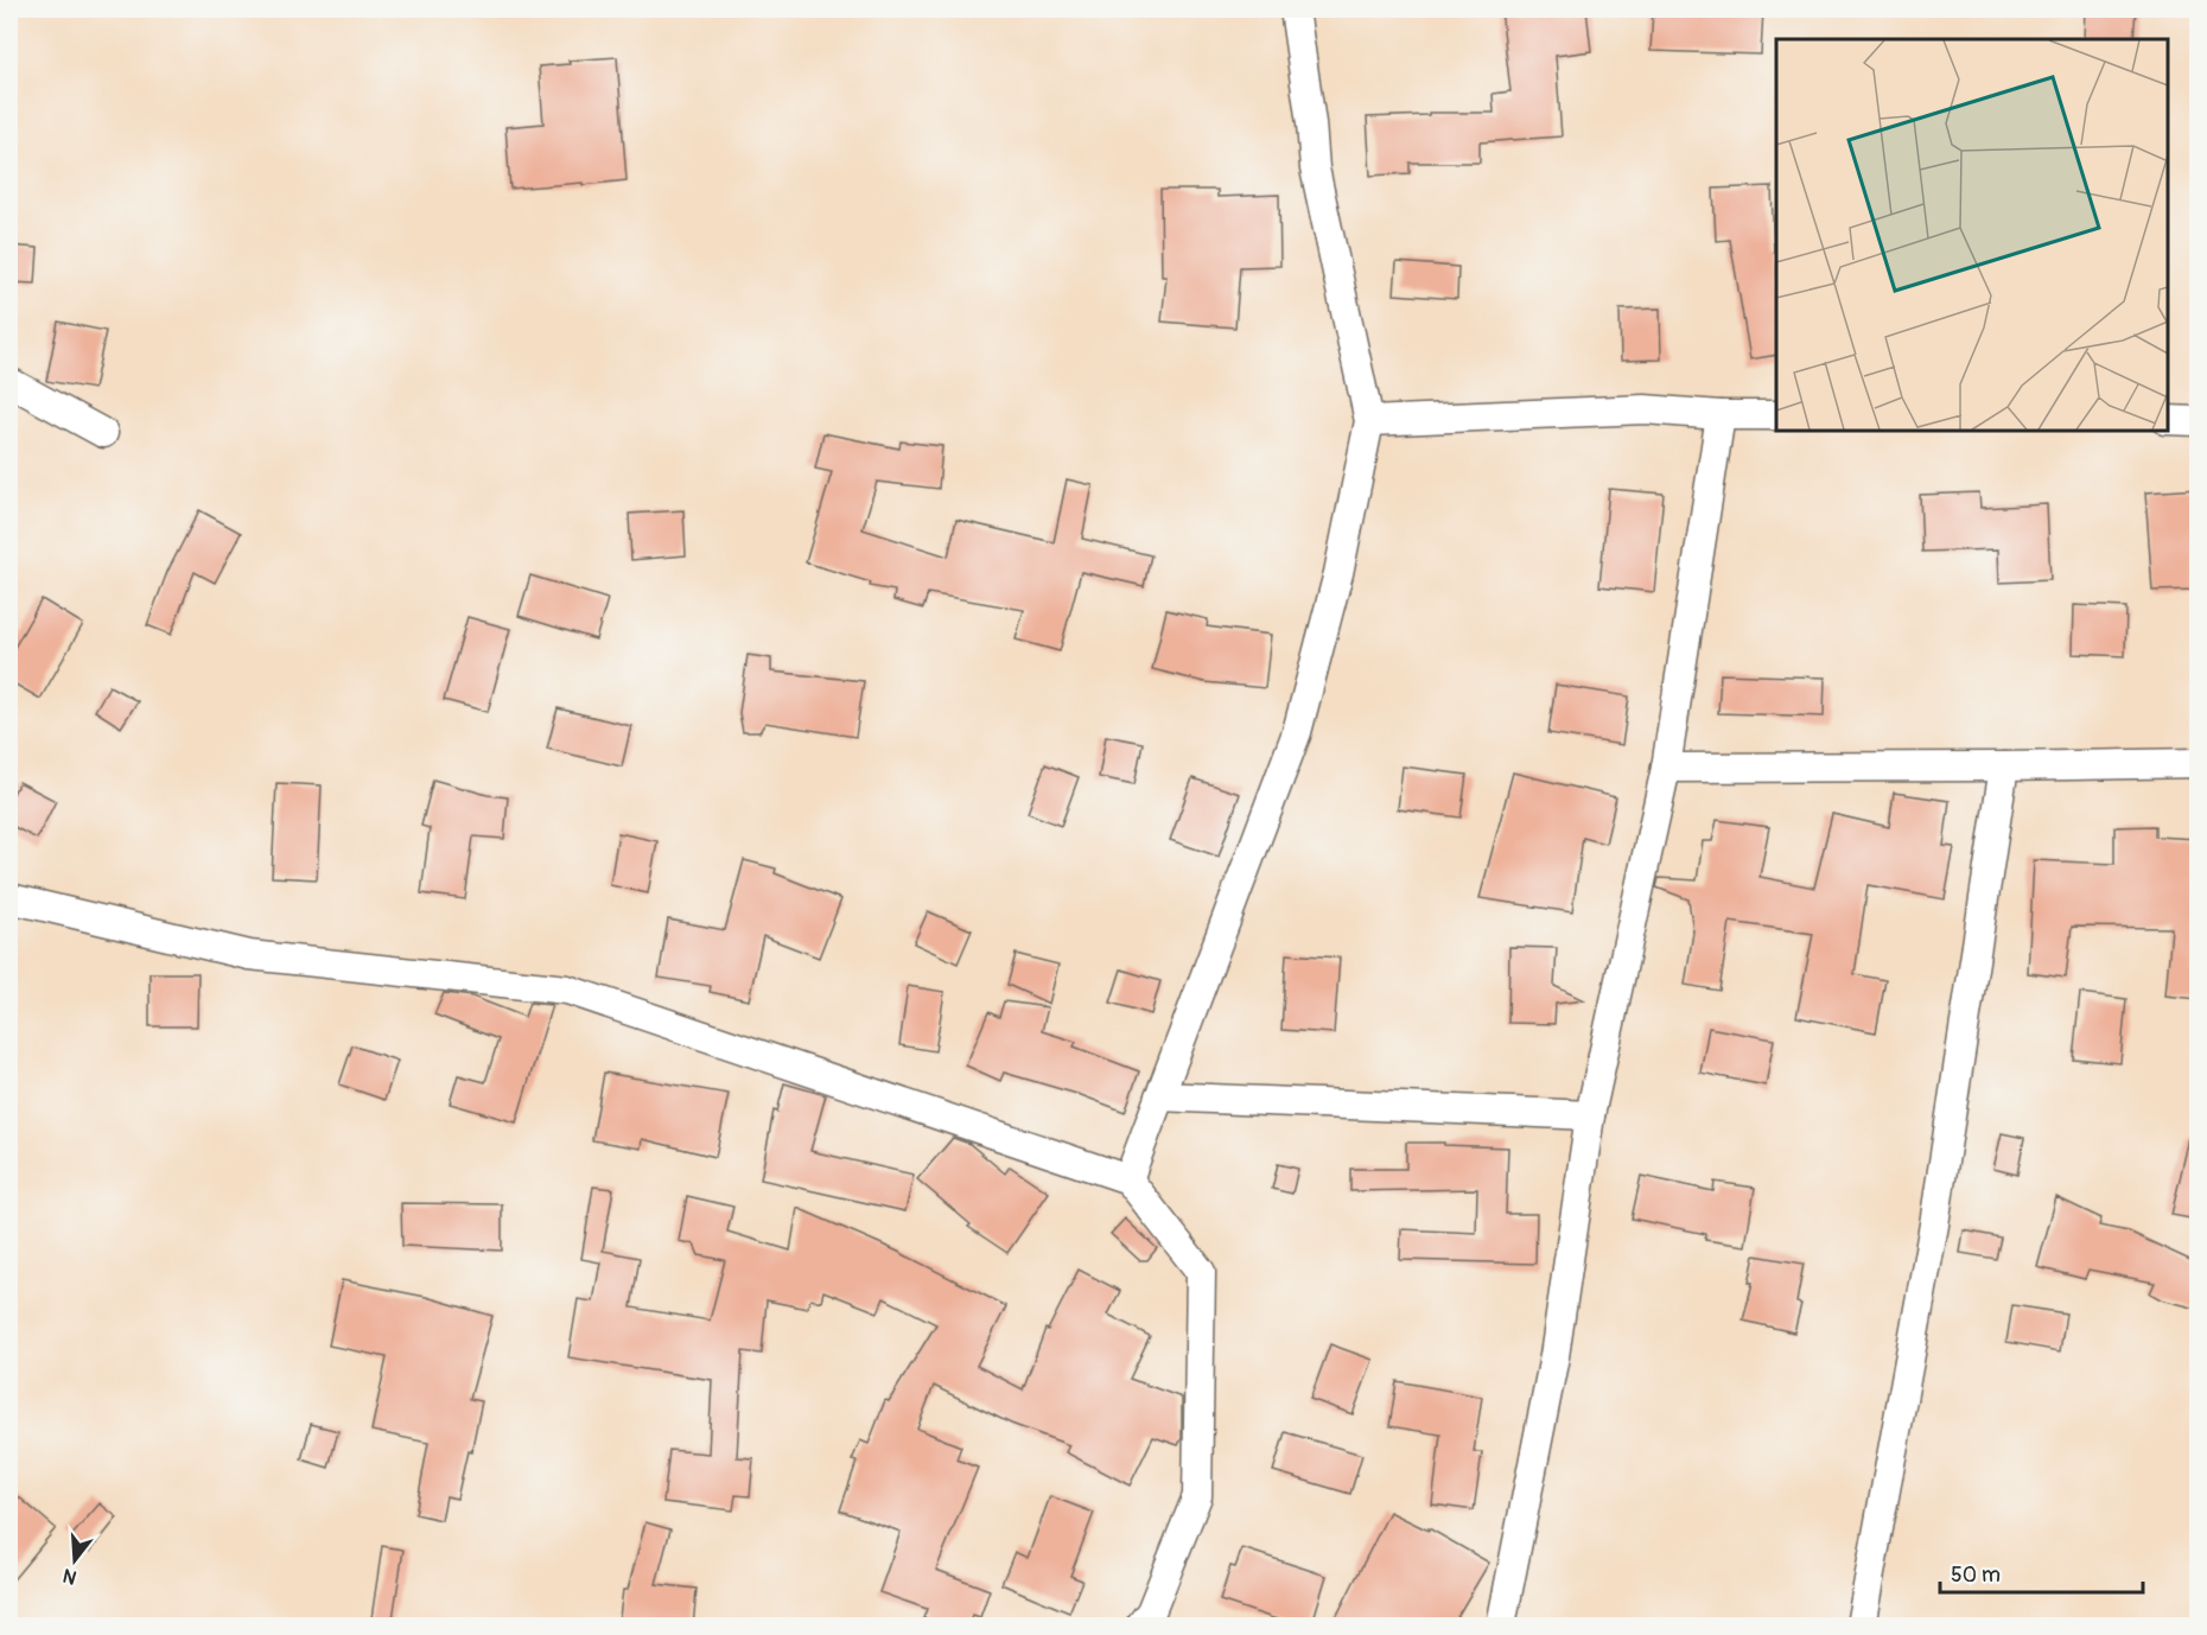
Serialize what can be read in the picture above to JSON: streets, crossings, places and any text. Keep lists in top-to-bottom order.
{
  "scale_bar": "50 m",
  "north": "bottom"
}
